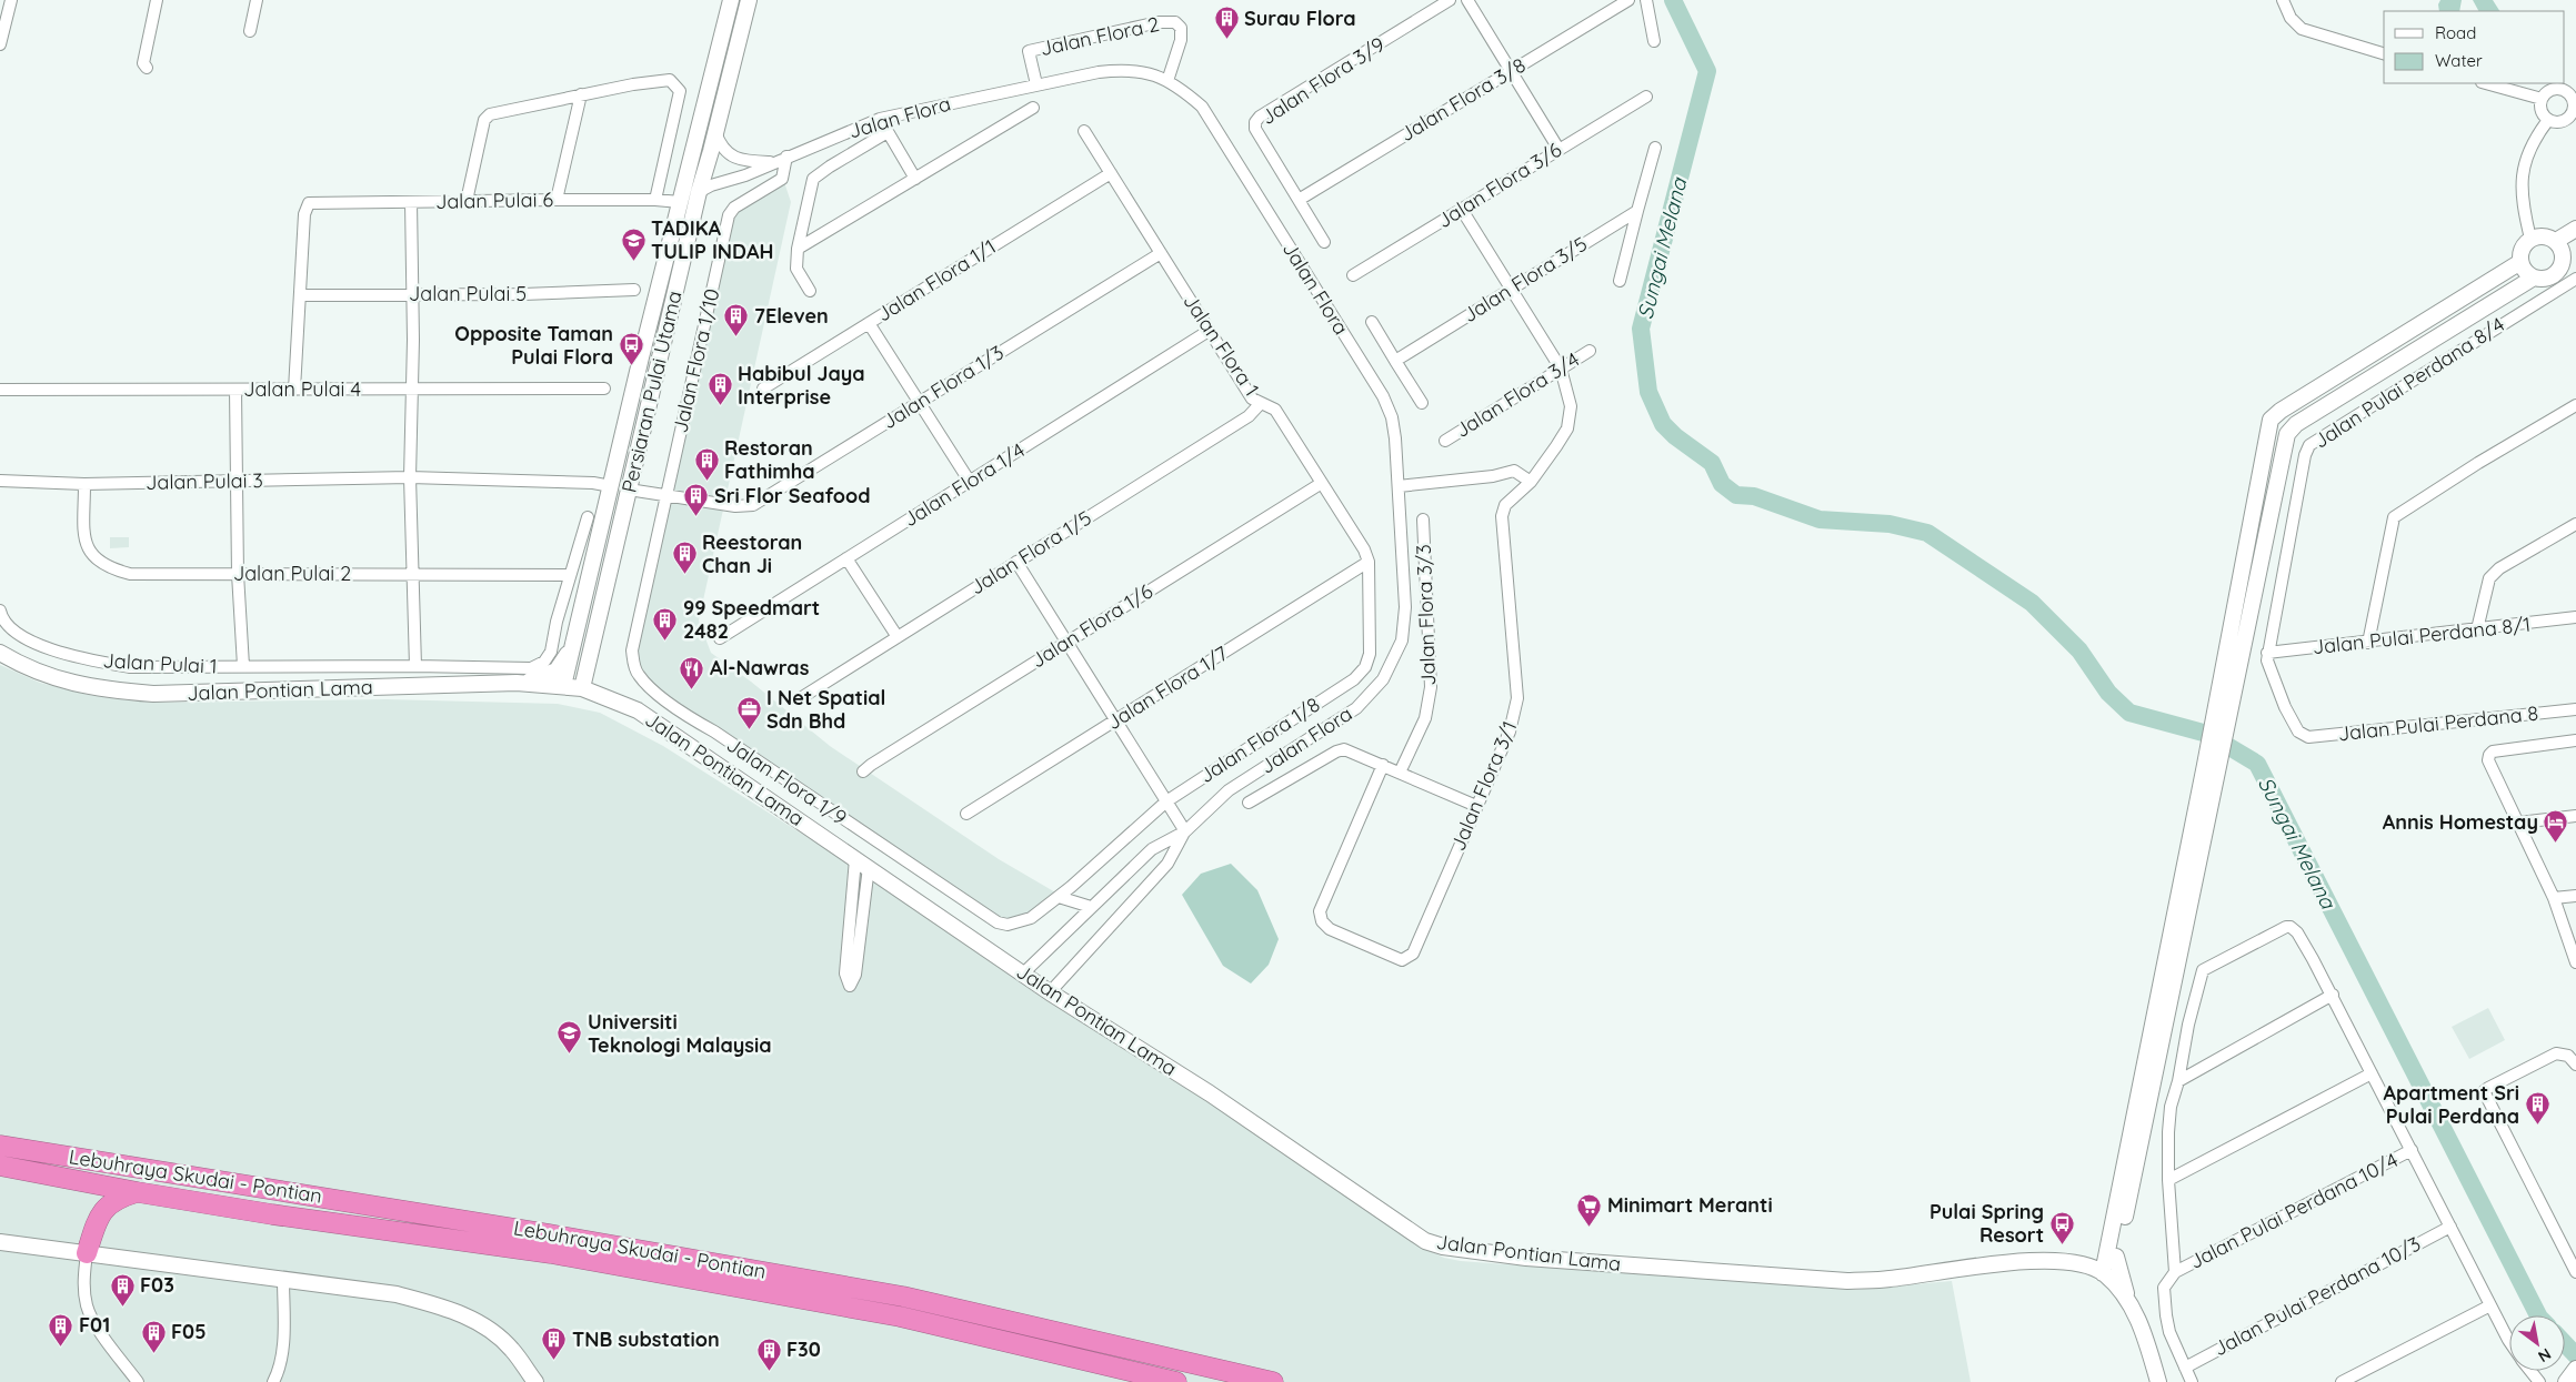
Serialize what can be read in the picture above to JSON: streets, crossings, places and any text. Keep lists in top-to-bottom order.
{
  "streets": {
    "highway": ["Lebuhraya Skudai - Pontian"],
    "street": [
      "Jalan Flora 2",
      "Jalan Flora 3/9",
      "Jalan Flora 3/8",
      "Jalan Flora",
      "Jalan Flora 3/6",
      "Jalan Pulai 6",
      "Jalan Flora 3/5",
      "Jalan Flora 1/1",
      "Jalan Pulai 5",
      "Jalan Flora 1",
      "Jalan Flora 1/10",
      "Jalan Pulai Perdana 8/4",
      "Jalan Flora 1/3",
      "Jalan Pulai 4",
      "Persiaran Pulai Utama",
      "Jalan Flora 3/4",
      "Jalan Pulai 3",
      "Jalan Flora 1/4",
      "Jalan Flora 1/5",
      "Jalan Pulai 2",
      "Jalan Flora 3/3",
      "Jalan Flora 1/6",
      "Jalan Pulai Perdana 8/1",
      "Jalan Pulai 1",
      "Jalan Flora 1/7",
      "Jalan Pontian Lama",
      "Jalan Pulai Perdana 8",
      "Jalan Flora 1/8",
      "Jalan Flora 1/9",
      "Jalan Flora 3/1",
      "Jalan Pulai Perdana 10/4",
      "Jalan Pulai Perdana 10/3"
    ]
  },
  "crossings": [
    ["Jalan Flora 2", "Jalan Flora"],
    ["Jalan Flora 3/9", "Jalan Flora 3/8"],
    ["Jalan Flora", "Jalan Flora 1/10"],
    ["Jalan Flora", "Persiaran Pulai Utama"],
    ["Jalan Flora", "Jalan Pontian Lama"],
    ["Jalan Flora 3/6", "Jalan Flora 3/1"],
    ["Jalan Pulai 6", "Jalan Pulai 5"],
    ["Jalan Pulai 6", "Persiaran Pulai Utama"],
    ["Jalan Flora 3/5", "Jalan Flora 3/1"],
    ["Jalan Flora 1/1", "Jalan Flora 1"],
    ["Jalan Flora 1", "Jalan Flora 1/3"],
    ["Jalan Flora 1", "Jalan Flora 1/4"],
    ["Jalan Flora 1", "Jalan Flora 1/5"],
    ["Jalan Flora 1", "Jalan Flora 1/6"],
    ["Jalan Flora 1", "Jalan Flora 1/7"],
    ["Jalan Flora 1", "Jalan Flora 1/8"],
    ["Jalan Flora 1/10", "Jalan Flora 1/3"],
    ["Jalan Flora 1/10", "Jalan Flora 1/9"],
    ["Jalan Pulai Perdana 8/4", "Jalan Pulai Perdana 8/1"],
    ["Jalan Pulai Perdana 8/4", "Jalan Pulai Perdana 8"],
    ["Jalan Flora 1/3", "Persiaran Pulai Utama"],
    ["Jalan Flora 1/3", "Jalan Flora 1/9"],
    ["Persiaran Pulai Utama", "Jalan Pulai 3"],
    ["Persiaran Pulai Utama", "Jalan Pontian Lama"],
    ["Jalan Flora 3/4", "Jalan Flora 3/1"],
    ["Jalan Pulai 3", "Jalan Pulai 2"],
    ["Jalan Pulai 2", "Jalan Pulai 1"],
    ["Jalan Pulai Perdana 8/1", "Jalan Pulai Perdana 8"],
    ["Jalan Flora 1/8", "Jalan Flora 1/9"]
  ],
  "water": ["Sungai Melana"],
  "places": {
    "building": [
      "Surau Flora",
      "7Eleven",
      "Habibul Jaya Interprise",
      "Restoran Fathimha",
      "Sri Flor Seafood",
      "Reestoran Chan Ji",
      "99 Speedmart 2482",
      "Apartment Sri Pulai Perdana",
      "F03",
      "F01",
      "F05",
      "TNB substation",
      "F30"
    ],
    "school or university": ["TADIKA TULIP INDAH", "Universiti Teknologi Malaysia"],
    "bus stop": ["Opposite Taman Pulai Flora", "Pulai Spring Resort"],
    "restaurant": ["Al-Nawras"],
    "office": ["I Net Spatial Sdn Bhd"],
    "hotel": ["Annis Homestay"],
    "supermarket": ["Minimart Meranti"]
  },
  "legend": ["Road", "Water"],
  "north": "bottom right"
}
